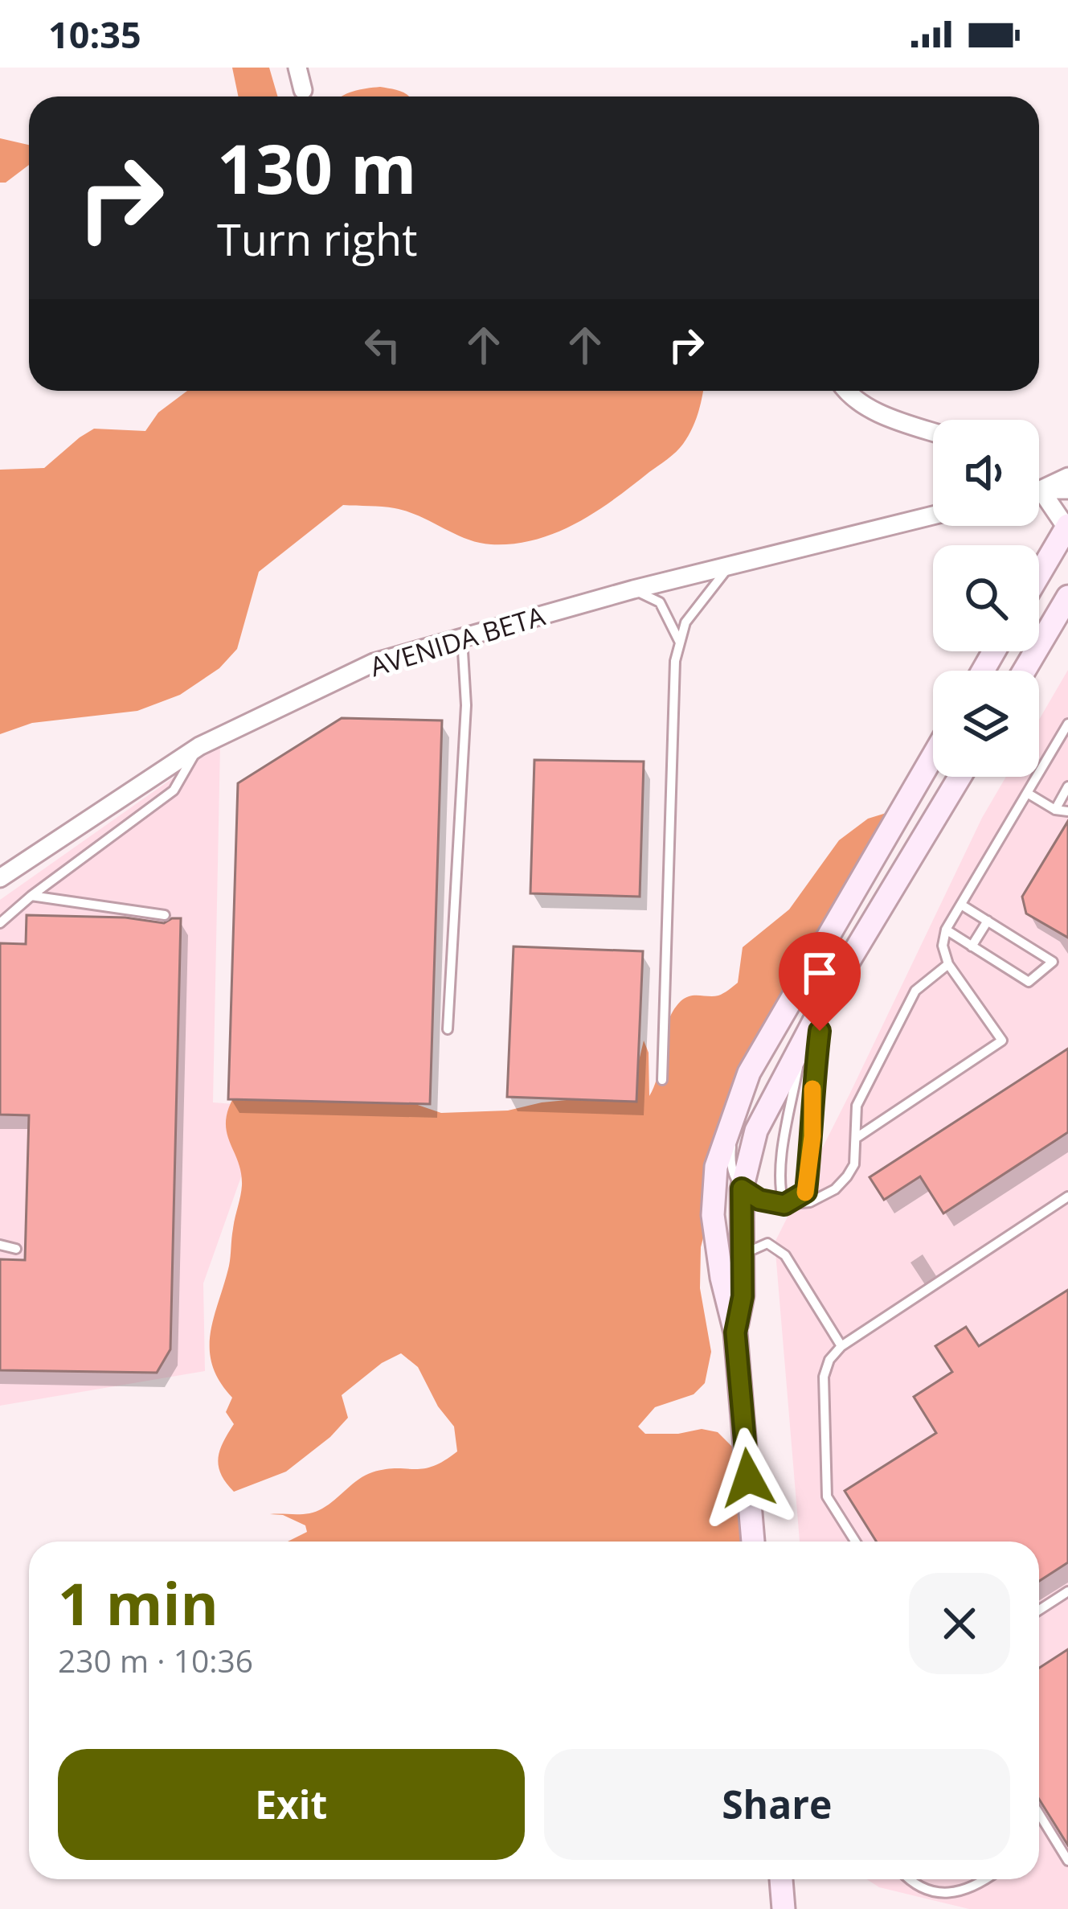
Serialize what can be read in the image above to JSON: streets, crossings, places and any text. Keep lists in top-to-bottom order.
{
  "streets": {
    "street": ["AVENIDA BETA"]
  },
  "page": {
    "status": "10:35",
    "turn": ["130 m", "Turn right"],
    "heading": ["1 min", "230 m · 10:36"],
    "buttons": ["Exit", "Share"]
  }
}
